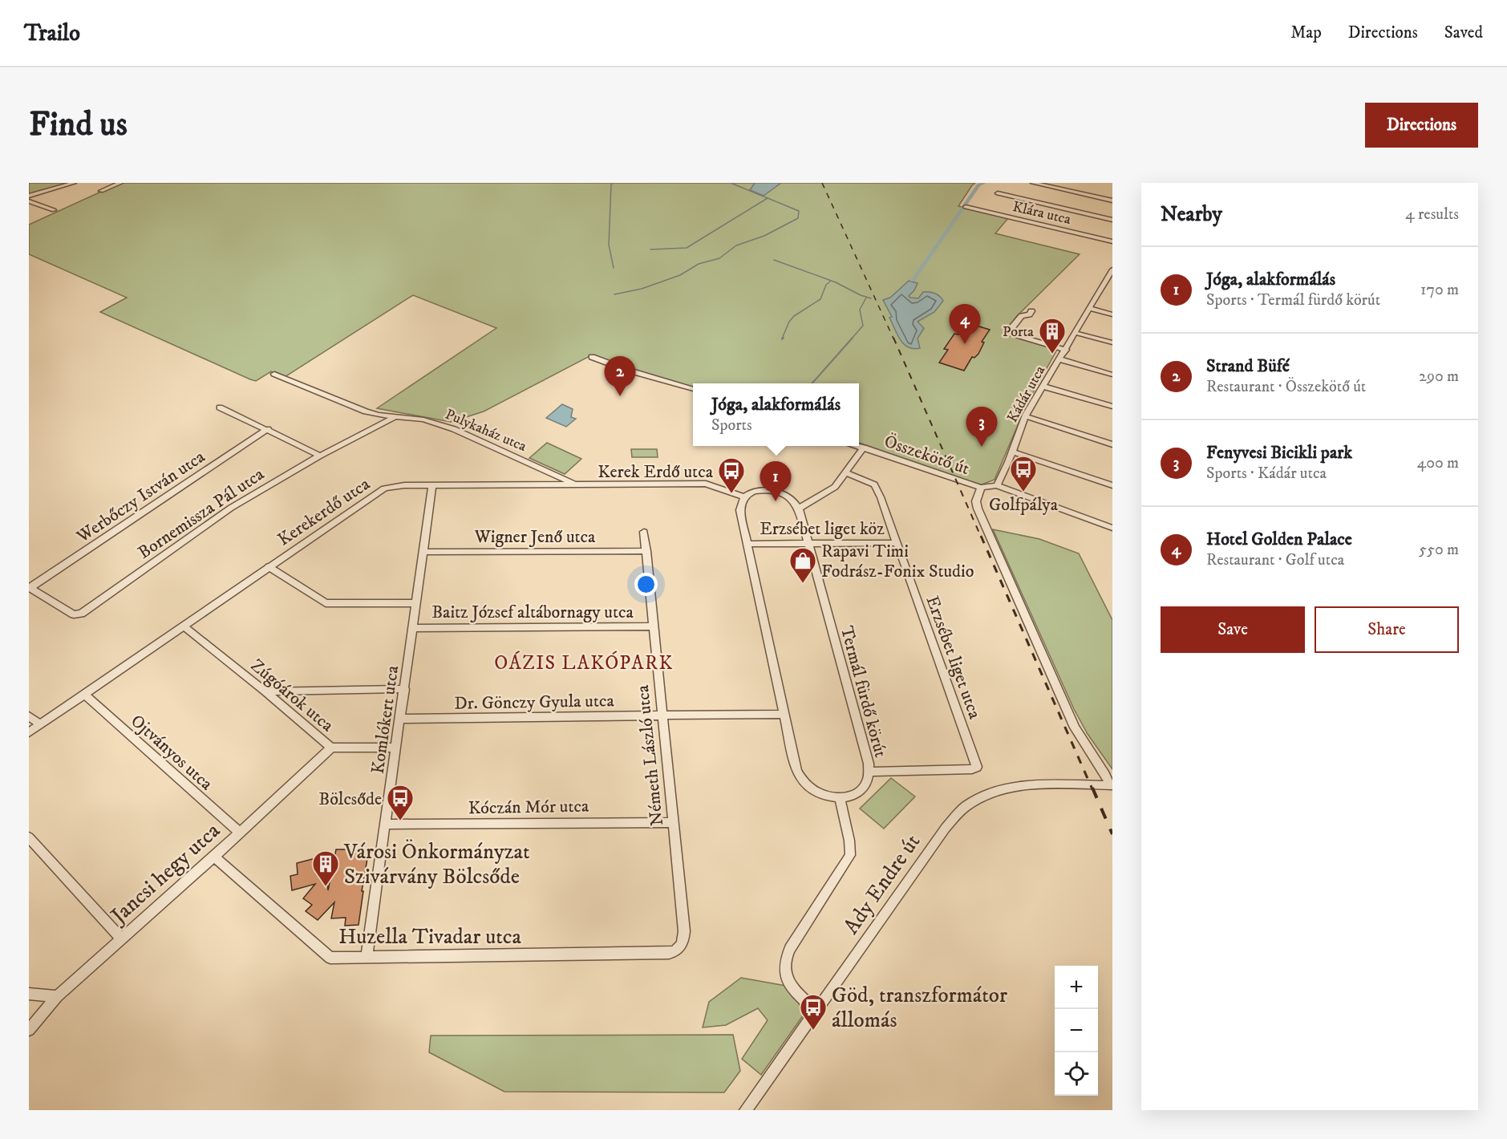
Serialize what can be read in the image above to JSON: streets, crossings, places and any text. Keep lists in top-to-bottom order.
{
  "streets": {
    "street": [
      "Klára utca",
      "Kádár utca",
      "Pulykaház utca",
      "Összekötő út",
      "Werbőczy István utca",
      "Kerekerdő utca",
      "Bornemissza Pál utca",
      "Erzsébet liget köz",
      "Wigner Jenő utca",
      "Baitz József altábornagy utca",
      "Erzsébet liget utca",
      "Termál fürdő körút",
      "Zúgóárok utca",
      "Dr. Gönczy Gyula utca",
      "Komlókert utca",
      "Ojtványos utca",
      "Németh László utca",
      "Kóczán Mór utca",
      "Jancsi hegy utca",
      "Ady Endre út",
      "Huzella Tivadar utca"
    ]
  },
  "crossings": [
    ["Kádár utca", "Összekötő út"],
    ["Pulykaház utca", "Kerekerdő utca"],
    ["Pulykaház utca", "Bornemissza Pál utca"],
    ["Werbőczy István utca", "Bornemissza Pál utca"],
    ["Kerekerdő utca", "Zúgóárok utca"],
    ["Kerekerdő utca", "Komlókert utca"],
    ["Kerekerdő utca", "Ojtványos utca"],
    ["Erzsébet liget köz", "Erzsébet liget utca"],
    ["Erzsébet liget köz", "Termál fürdő körút"],
    ["Wigner Jenő utca", "Komlókert utca"],
    ["Wigner Jenő utca", "Németh László utca"],
    ["Baitz József altábornagy utca", "Komlókert utca"],
    ["Baitz József altábornagy utca", "Németh László utca"],
    ["Erzsébet liget utca", "Termál fürdő körút"],
    ["Zúgóárok utca", "Komlókert utca"],
    ["Zúgóárok utca", "Jancsi hegy utca"],
    ["Dr. Gönczy Gyula utca", "Komlókert utca"],
    ["Dr. Gönczy Gyula utca", "Németh László utca"],
    ["Komlókert utca", "Kóczán Mór utca"],
    ["Komlókert utca", "Huzella Tivadar utca"],
    ["Ojtványos utca", "Jancsi hegy utca"],
    ["Németh László utca", "Kóczán Mór utca"],
    ["Németh László utca", "Huzella Tivadar utca"],
    ["Jancsi hegy utca", "Huzella Tivadar utca"]
  ],
  "districts": ["OÁZIS LAKÓPARK"],
  "places": {
    "building": ["Porta", "Városi Önkormányzat Szivárvány Bölcsőde"],
    "bus stop": [
      "Golfpálya",
      "Kerek Erdő utca",
      "Bölcsőde",
      "Göd, transzformátor állomás"
    ],
    "shop": ["Rapavi Timi Fodrász-Fonix Studio"]
  },
  "page": {
    "header": "Trailo",
    "nav": ["Map", "Directions", "Saved"],
    "buttons": [
      "Directions",
      ["Save", "Share"]
    ],
    "title": "Find us",
    "heading": ["Nearby", "4 results"],
    "list": [
      {
        "mark": "1",
        "name": "Jóga, alakformálás",
        "note": "Sports · Termál fürdő körút",
        "value": "170 m"
      },
      {
        "mark": "2",
        "name": "Strand Büfé",
        "note": "Restaurant · Összekötő út",
        "value": "290 m"
      },
      {
        "mark": "3",
        "name": "Fenyvesi Bicikli park",
        "note": "Sports · Kádár utca",
        "value": "400 m"
      },
      {
        "mark": "4",
        "name": "Hotel Golden Palace",
        "note": "Restaurant · Golf utca",
        "value": "550 m"
      }
    ],
    "pins": [
      "4",
      "2",
      "3",
      "1"
    ],
    "popup": ["Jóga, alakformálás", "Sports"],
    "map_buttons": ["+", "−"]
  }
}
